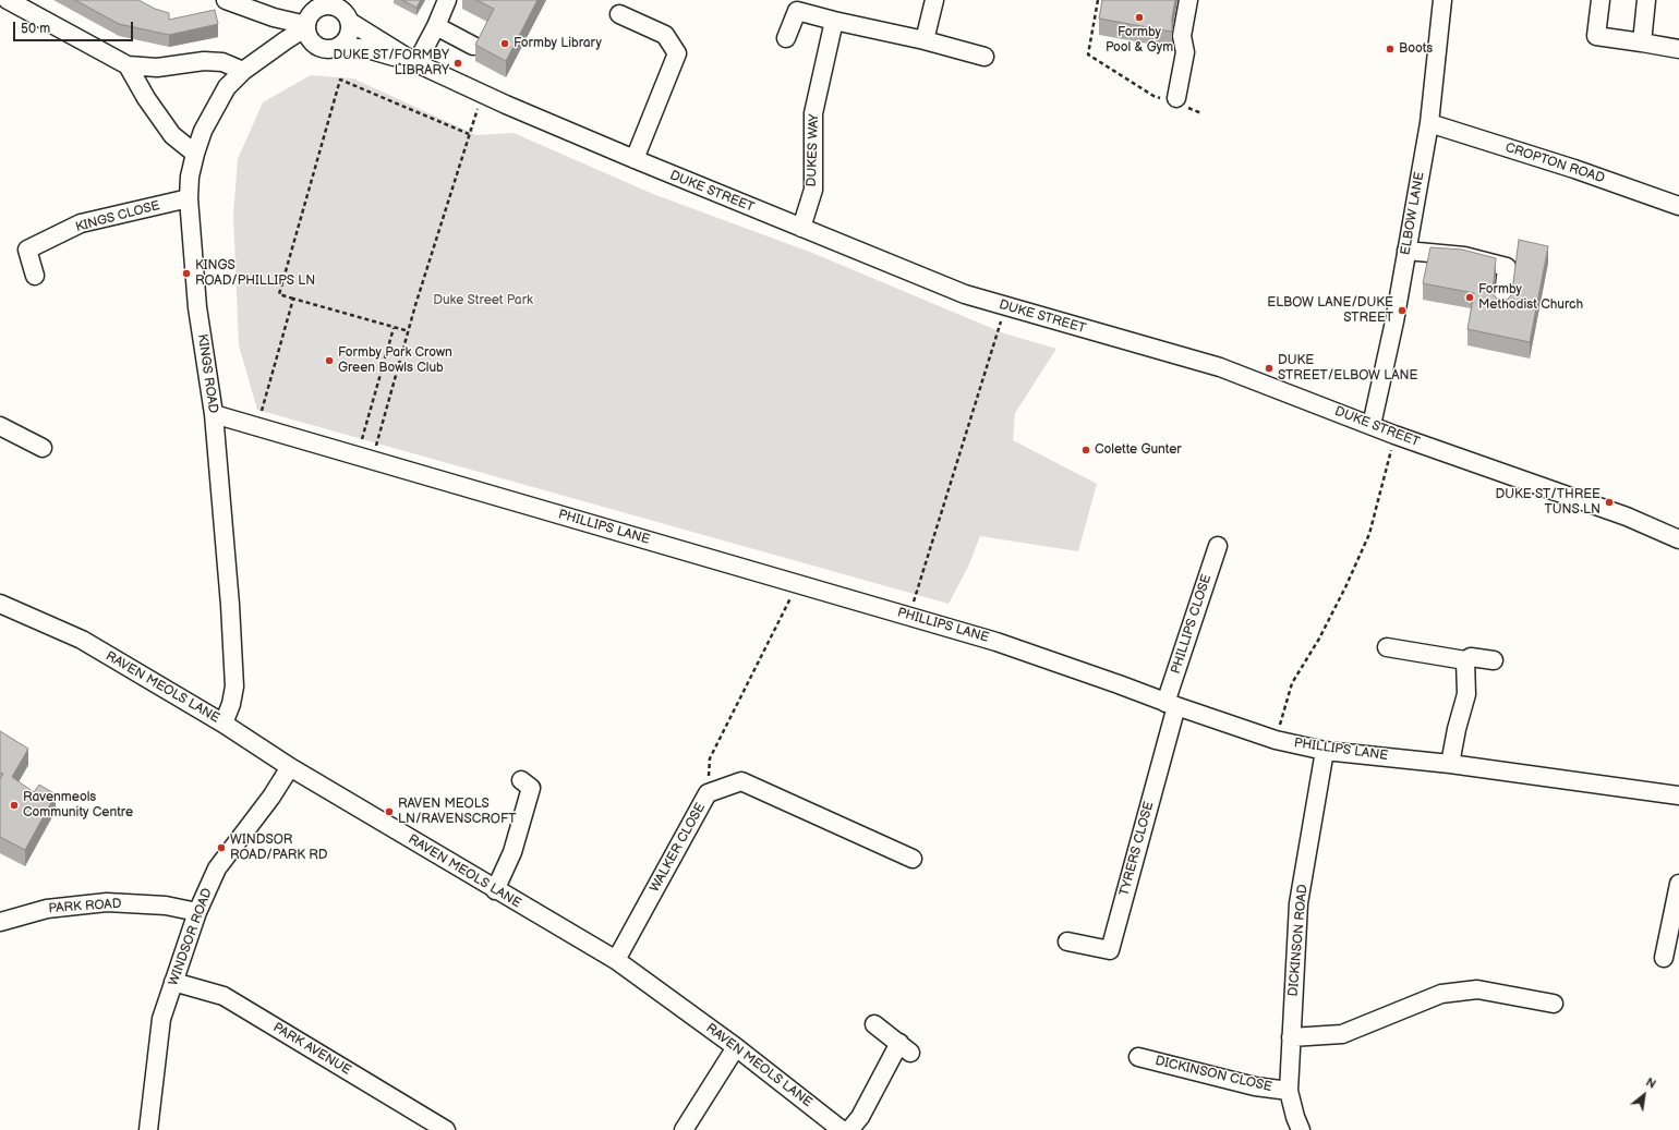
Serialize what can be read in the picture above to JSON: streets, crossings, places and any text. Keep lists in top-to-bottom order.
{
  "streets": {
    "street": [
      "DUKES WAY",
      "CROPTON ROAD",
      "DUKE STREET",
      "ELBOW LANE",
      "KINGS CLOSE",
      "KINGS ROAD",
      "PHILLIPS LANE",
      "PHILLIPS CLOSE",
      "RAVEN MEOLS LANE",
      "WALKER CLOSE",
      "TYRERS CLOSE",
      "PARK ROAD",
      "WINDSOR ROAD",
      "DICKINSON ROAD",
      "PARK AVENUE",
      "DICKINSON CLOSE"
    ]
  },
  "crossings": [
    ["DUKES WAY", "DUKE STREET"],
    ["CROPTON ROAD", "ELBOW LANE"],
    ["DUKE STREET", "ELBOW LANE"],
    ["DUKE STREET", "KINGS ROAD"],
    ["KINGS CLOSE", "KINGS ROAD"],
    ["KINGS ROAD", "PHILLIPS LANE"],
    ["KINGS ROAD", "RAVEN MEOLS LANE"],
    ["PHILLIPS LANE", "PHILLIPS CLOSE"],
    ["PHILLIPS LANE", "TYRERS CLOSE"],
    ["PHILLIPS LANE", "DICKINSON ROAD"],
    ["PHILLIPS CLOSE", "TYRERS CLOSE"],
    ["RAVEN MEOLS LANE", "WALKER CLOSE"],
    ["RAVEN MEOLS LANE", "WINDSOR ROAD"],
    ["PARK ROAD", "WINDSOR ROAD"],
    ["WINDSOR ROAD", "PARK AVENUE"],
    ["DICKINSON ROAD", "DICKINSON CLOSE"]
  ],
  "parks": ["Duke Street Park"],
  "places": [
    "Formby Pool & Gym",
    "Formby Library",
    "Boots",
    "DUKE ST/FORMBY LIBRARY",
    "KINGS ROAD/PHILLIPS LN",
    "Formby Methodist Church",
    "ELBOW LANE/DUKE STREET",
    "Formby Park Crown Green Bowls Club",
    "DUKE STREET/ELBOW LANE",
    "Colette Gunter",
    "DUKE ST/THREE TUNS LN",
    "Ravenmeols Community Centre",
    "RAVEN MEOLS LN/RAVENSCROFT",
    "WINDSOR ROAD/PARK RD"
  ],
  "scale_bar": "50 m",
  "north": "top right"
}
